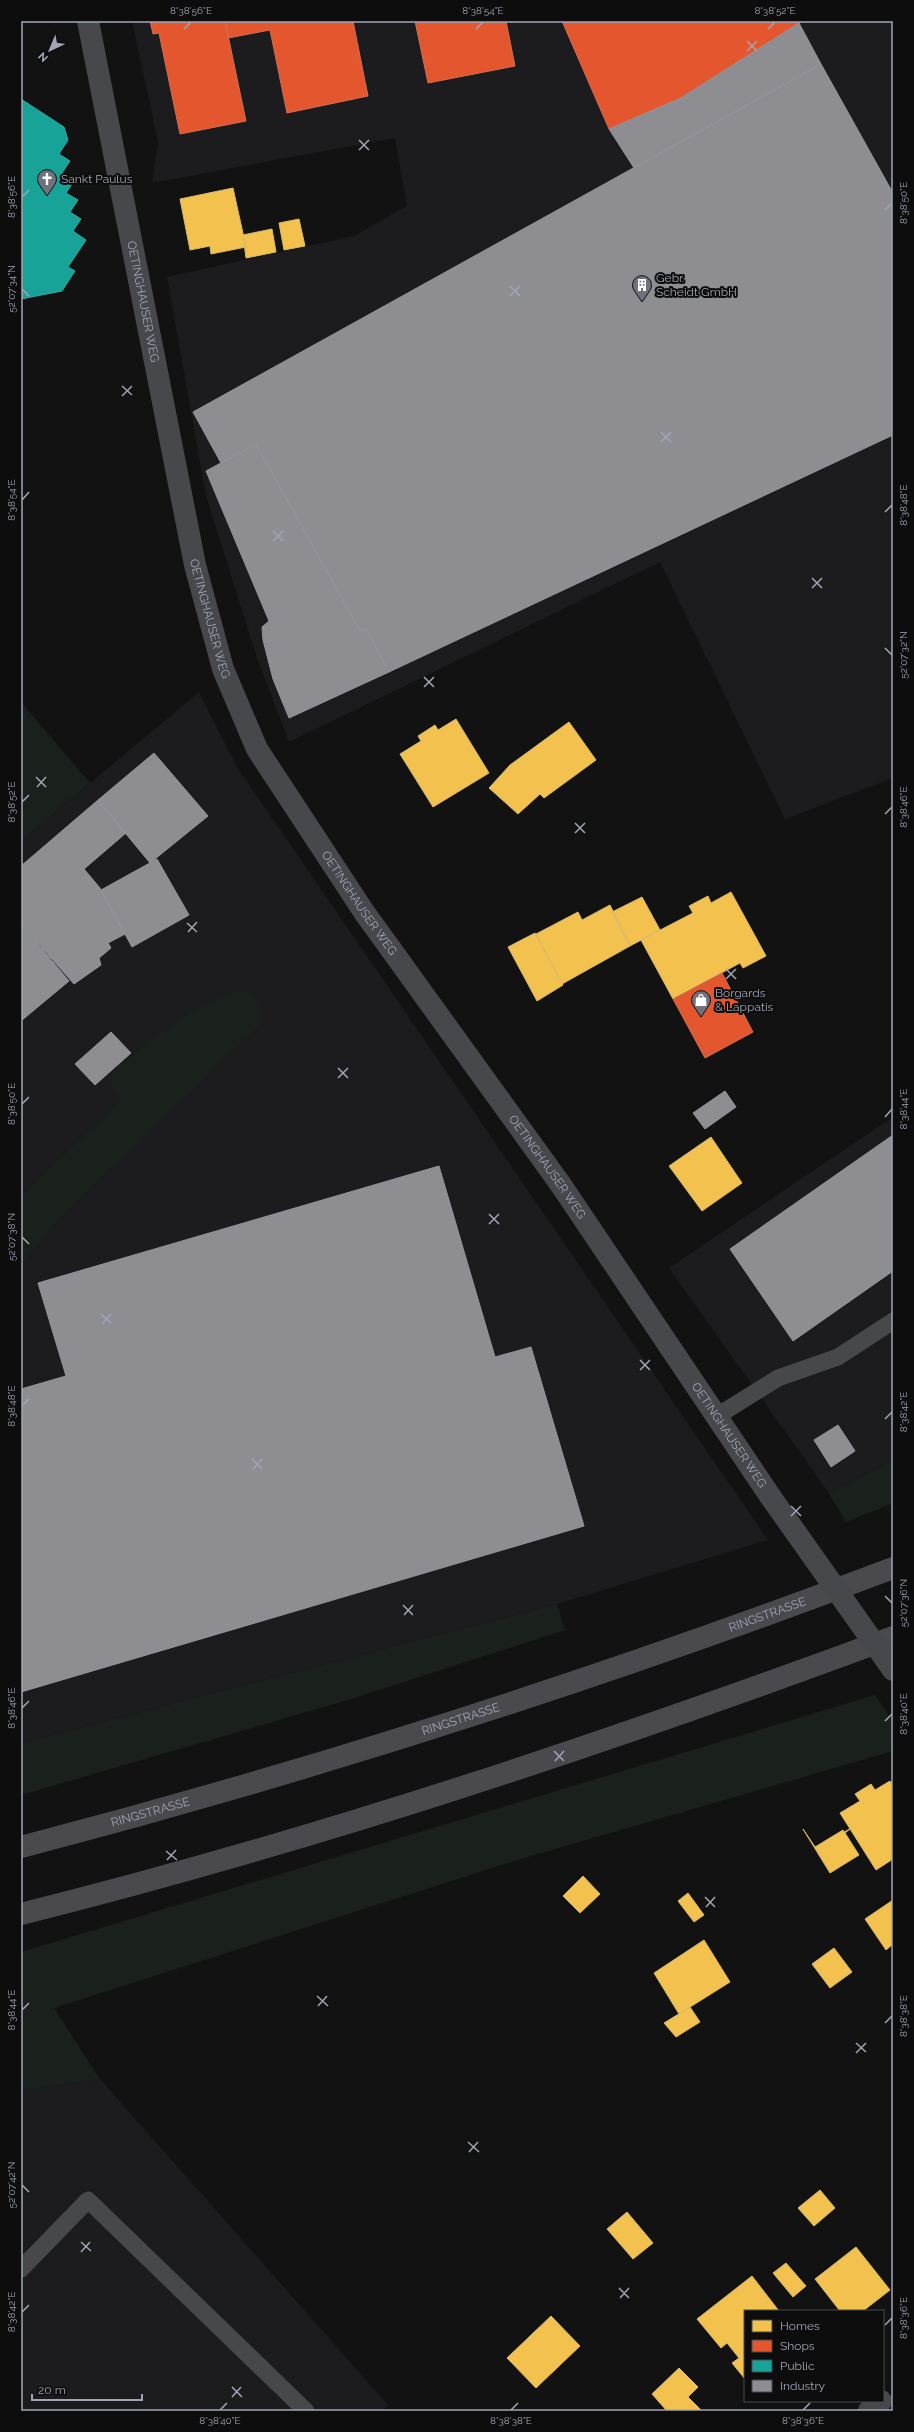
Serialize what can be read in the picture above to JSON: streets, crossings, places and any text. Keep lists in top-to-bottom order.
{
  "streets": {
    "highway": ["RINGSTRASSE"],
    "street": ["OETINGHAUSER WEG"]
  },
  "places": {
    "church": ["Sankt Paulus"],
    "building": ["Gebr. Scheidt GmbH"],
    "shop": ["Borgards & Lappatis"]
  },
  "legend": [
    "Homes",
    "Shops",
    "Public",
    "Industry"
  ],
  "scale_bar": "20 m",
  "north": "bottom left",
  "coordinates": [
    "8°38'56\"E",
    "8°38'54\"E",
    "8°38'52\"E",
    "8°38'50\"E",
    "52°07'34\"N",
    "8°38'48\"E",
    "52°07'32\"N",
    "8°38'46\"E",
    "8°38'44\"E",
    "52°07'38\"N",
    "8°38'42\"E",
    "52°07'36\"N",
    "8°38'40\"E",
    "8°38'38\"E",
    "52°07'42\"N",
    "8°38'36\"E"
  ]
}
